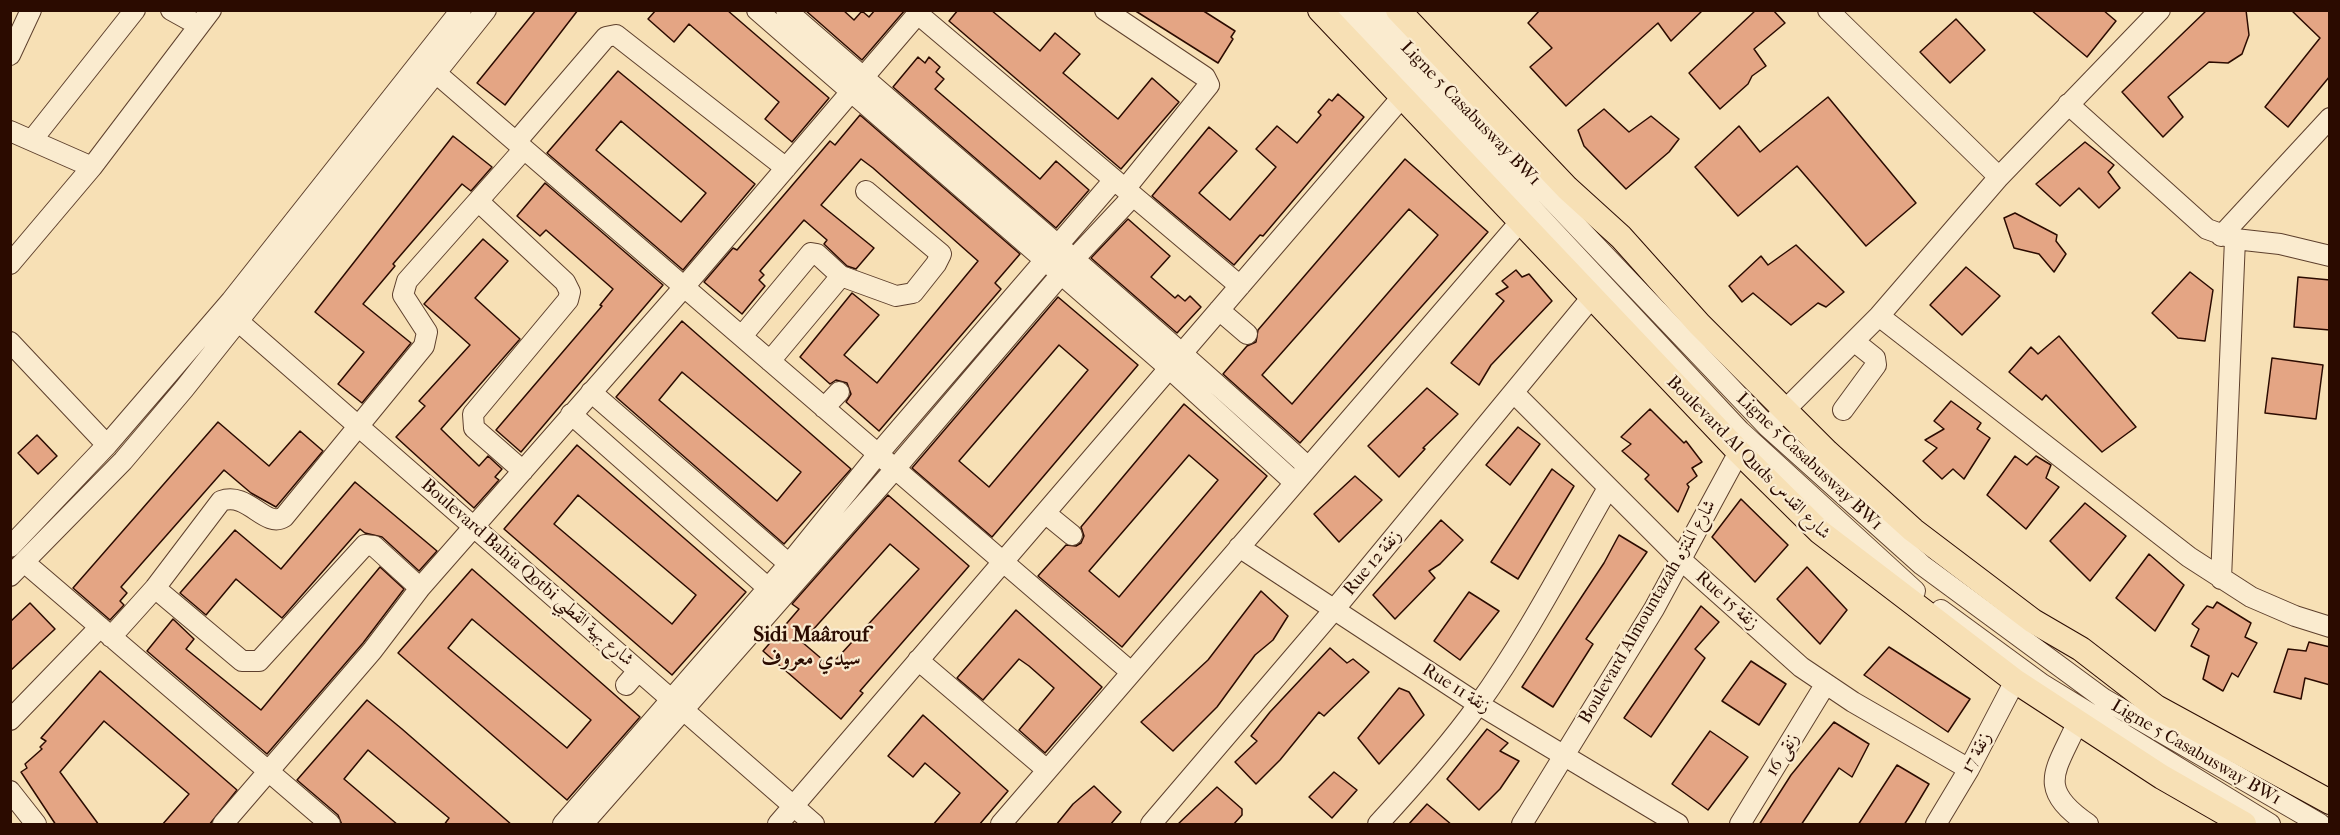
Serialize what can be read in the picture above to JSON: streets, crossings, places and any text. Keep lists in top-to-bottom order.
{
  "streets": {
    "main road": ["Boulevard Al Quds شارع القدس"],
    "street": [
      "Ligne 5 Casabusway BW1",
      "Rue 12 زنقة",
      "Boulevard Bahia Qotbi شارع بهية القطبي",
      "Rue 15 زنقة",
      "Boulevard Almountazah شارع المنتزه",
      "Rue 11 زنقة",
      "زنقة 17",
      "زنقى 16"
    ]
  },
  "crossings": [
    ["Ligne 5 Casabusway BW1", "Boulevard Al Quds شارع القدس"],
    ["Ligne 5 Casabusway BW1", "Boulevard Almountazah شارع المنتزه"],
    ["Boulevard Al Quds شارع القدس", "Rue 12 زنقة"],
    ["Boulevard Al Quds شارع القدس", "Boulevard Almountazah شارع المنتزه"],
    ["Boulevard Al Quds شارع القدس", "زنقة 17"],
    ["Rue 12 زنقة", "Rue 15 زنقة"],
    ["Rue 12 زنقة", "Rue 11 زنقة"],
    ["Rue 15 زنقة", "Boulevard Almountazah شارع المنتزه"],
    ["Rue 15 زنقة", "زنقة 17"],
    ["Rue 15 زنقة", "زنقى 16"],
    ["Boulevard Almountazah شارع المنتزه", "Rue 11 زنقة"]
  ],
  "districts": ["Sidi Maârouf سيدي معروف"]
}
